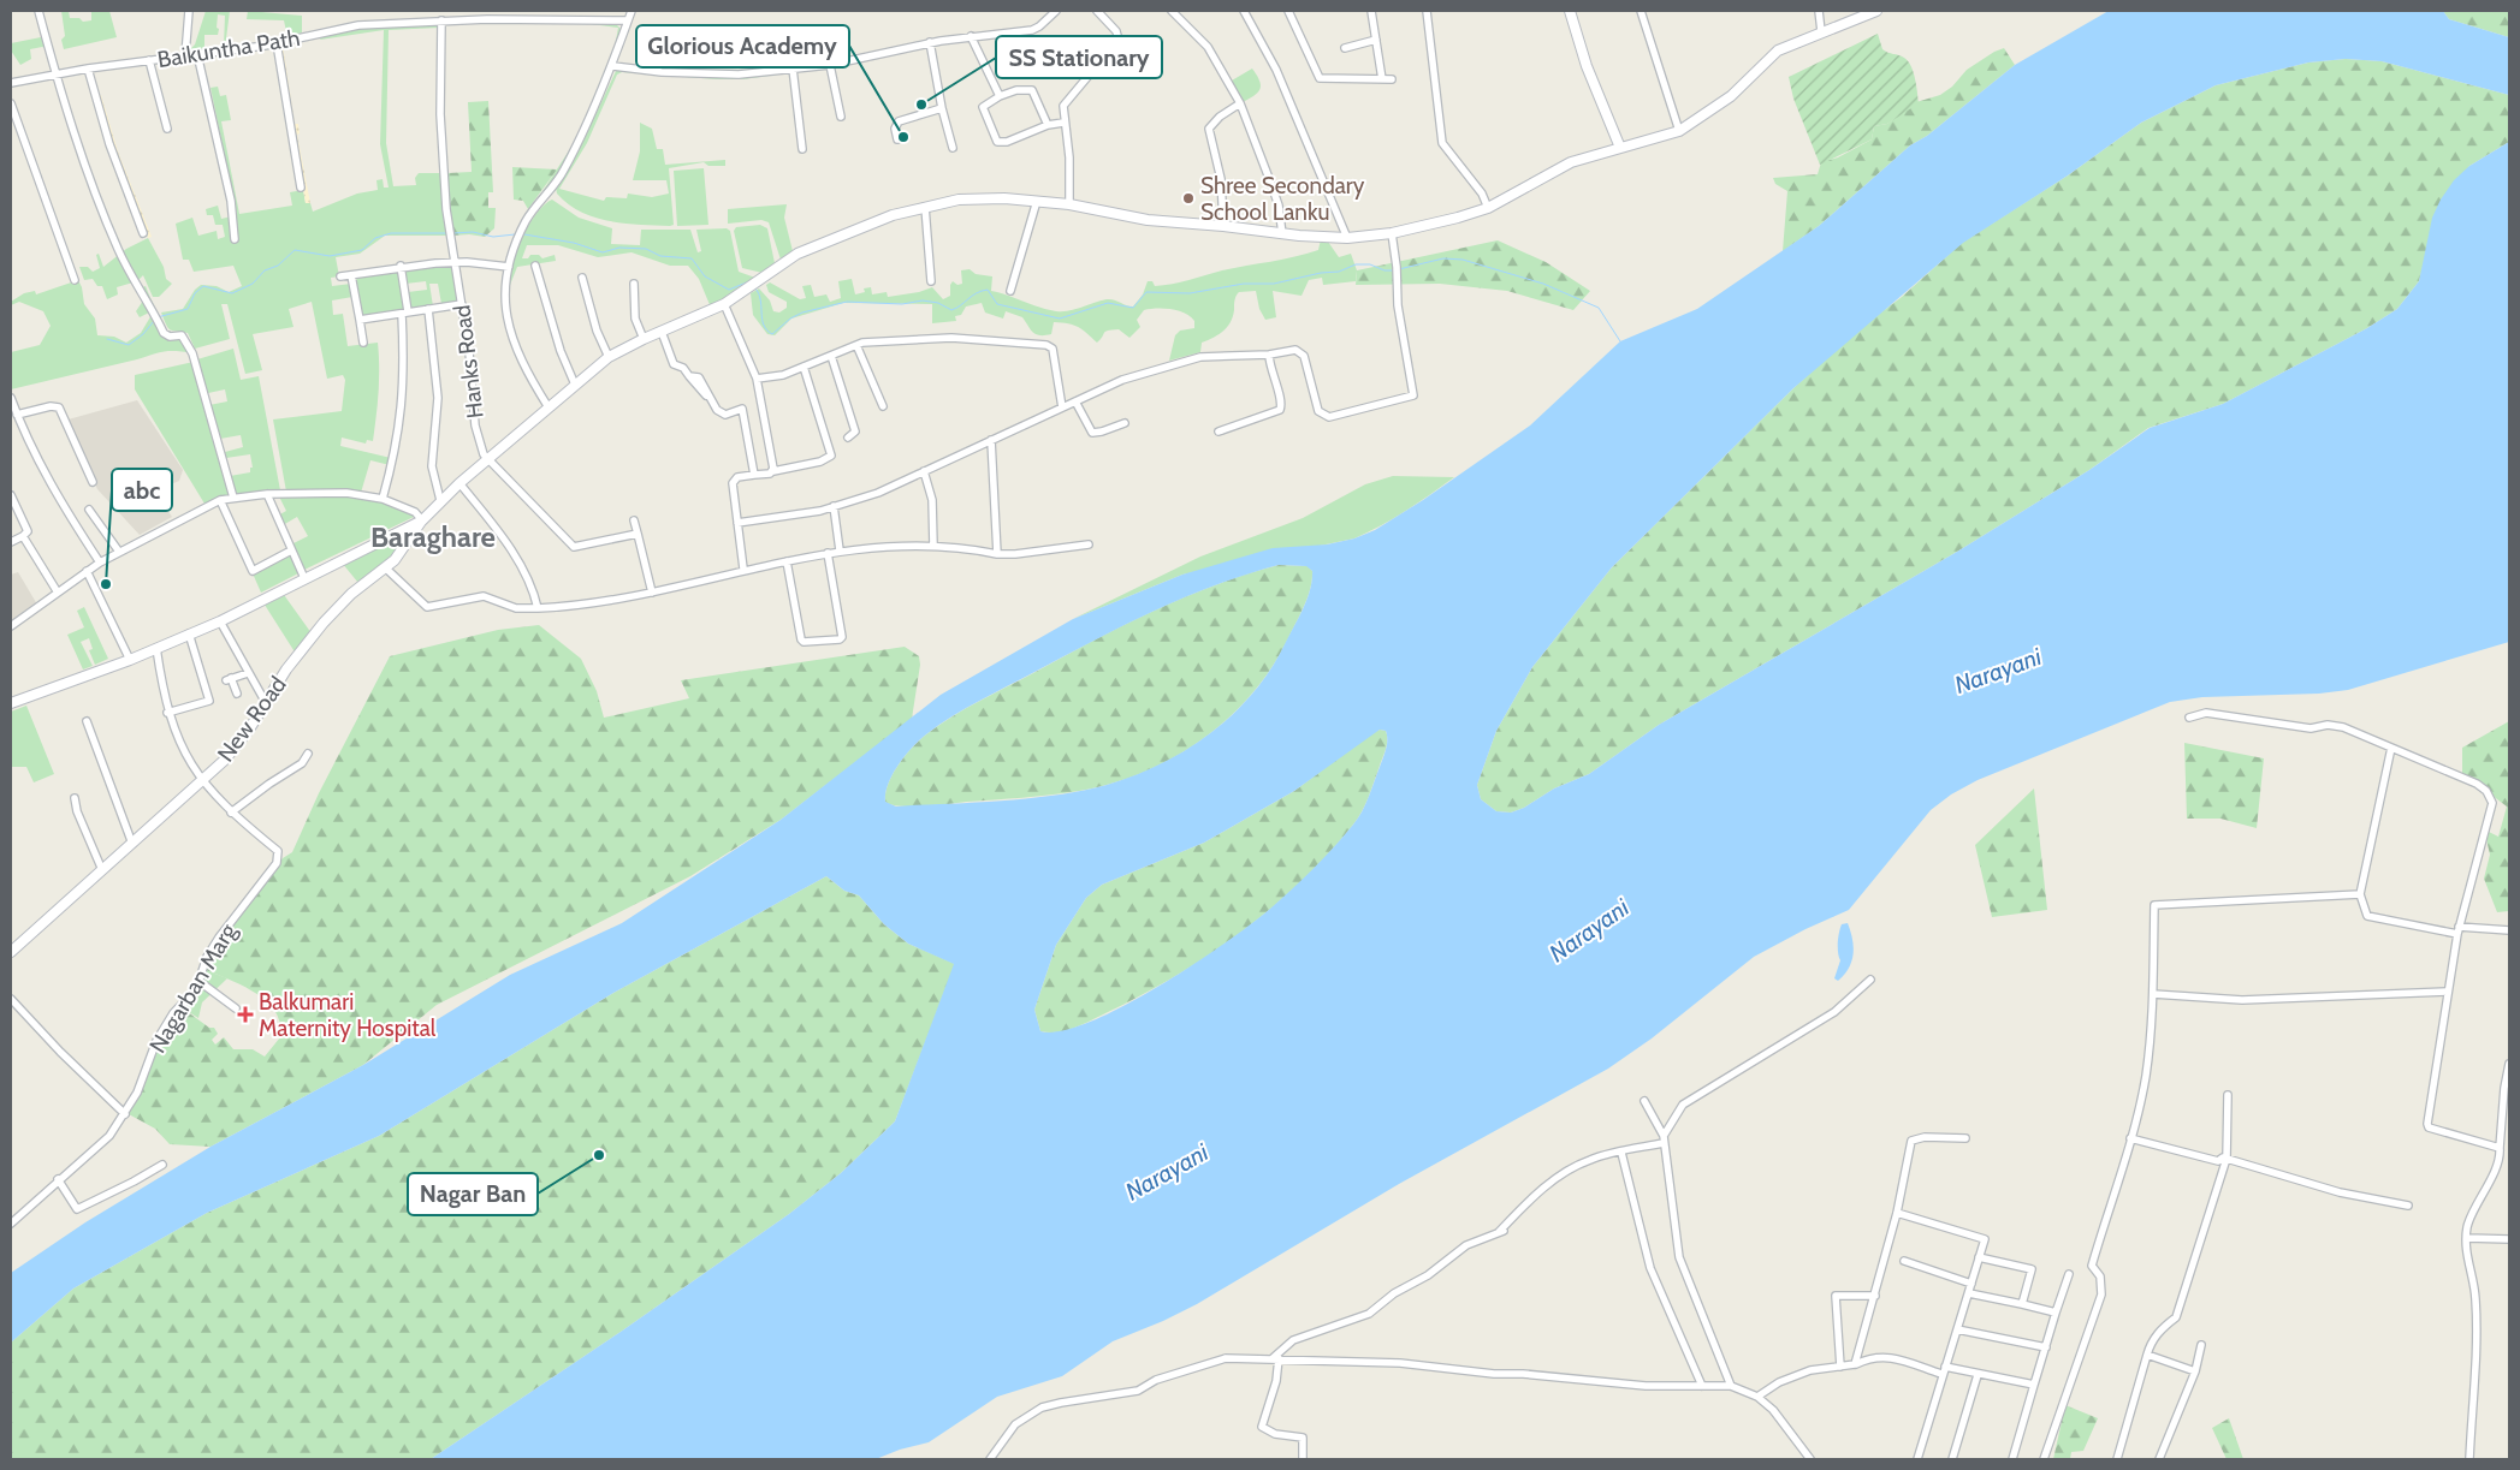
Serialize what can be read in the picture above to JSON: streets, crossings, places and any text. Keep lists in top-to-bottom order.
{
  "streets": {
    "street": [
      "Baikuntha Path",
      "Hanks Road",
      "New Road",
      "Nagarban Marg"
    ]
  },
  "crossings": [
    ["Baikuntha Path", "Hanks Road"],
    ["New Road", "Nagarban Marg"]
  ],
  "districts": ["Baraghare"],
  "water": ["Narayani"],
  "places": {
    "other": [
      "SS Stationary",
      "Glorious Academy",
      "Shree Secondary School Lanku",
      "abc",
      "Nagar Ban"
    ],
    "health": ["Balkumari Maternity Hospital"]
  }
}
